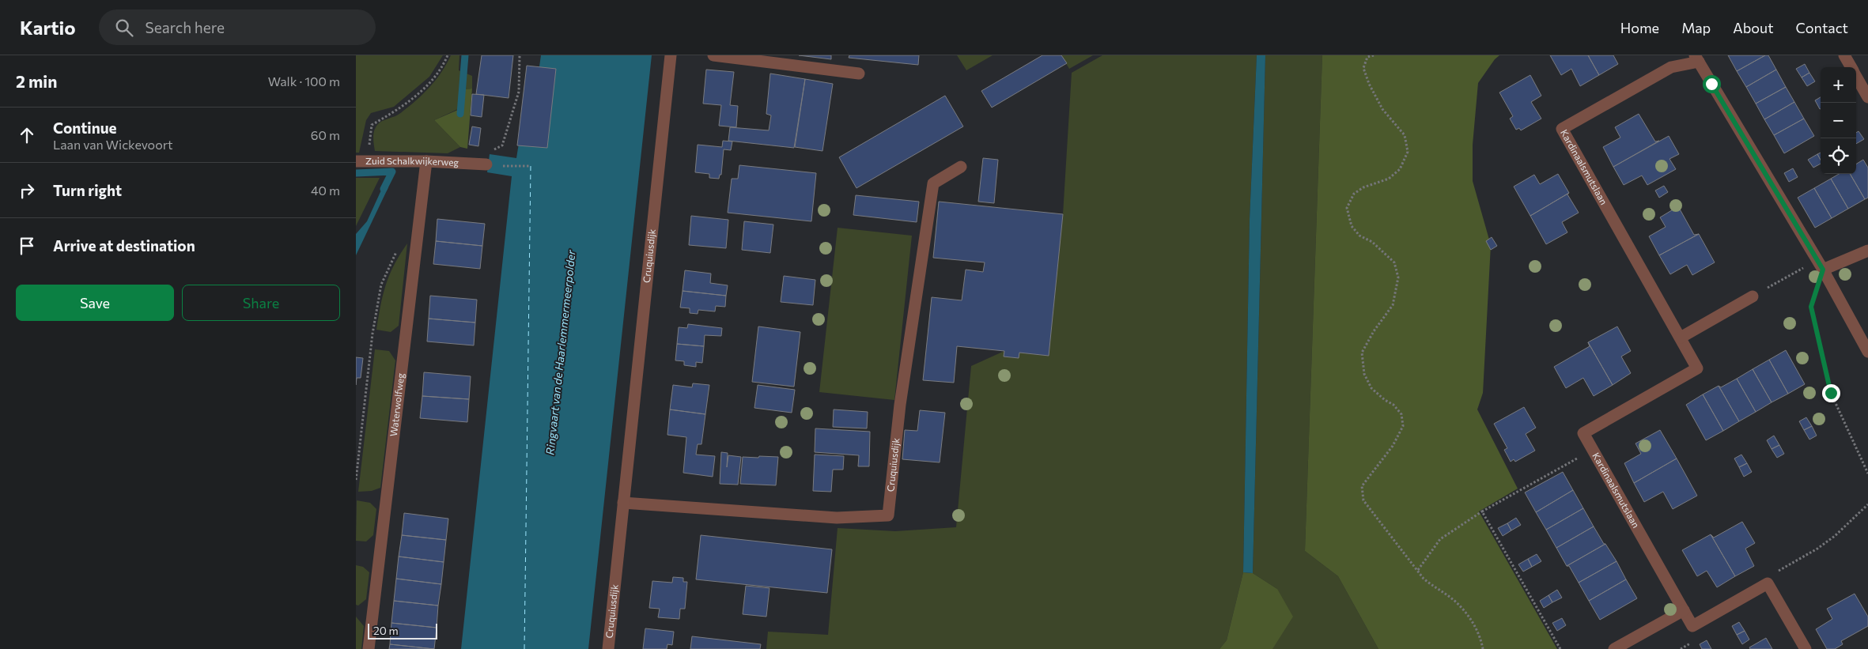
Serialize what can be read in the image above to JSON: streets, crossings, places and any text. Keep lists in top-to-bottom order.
{
  "streets": {
    "street": [
      "Zuid Schalkwijkerweg",
      "Kardinaalsmutslaan",
      "Cruquiusdijk",
      "Waterwolfweg"
    ]
  },
  "crossings": [
    ["Zuid Schalkwijkerweg", "Waterwolfweg"]
  ],
  "water": ["Ringvaart van de Haarlemmermeerpolder"],
  "scale_bar": "20 m",
  "page": {
    "header": "Kartio",
    "search": "Search here",
    "nav": [
      "Home",
      "Map",
      "About",
      "Contact"
    ],
    "heading": ["2 min", "Walk · 100 m"],
    "map_buttons": ["+", "−"],
    "list": [
      ["Continue", "Laan van Wickevoort", "60 m"],
      ["Turn right", "40 m"],
      "Arrive at destination"
    ],
    "buttons": ["Save", "Share"],
    "scale": "20 m"
  }
}
